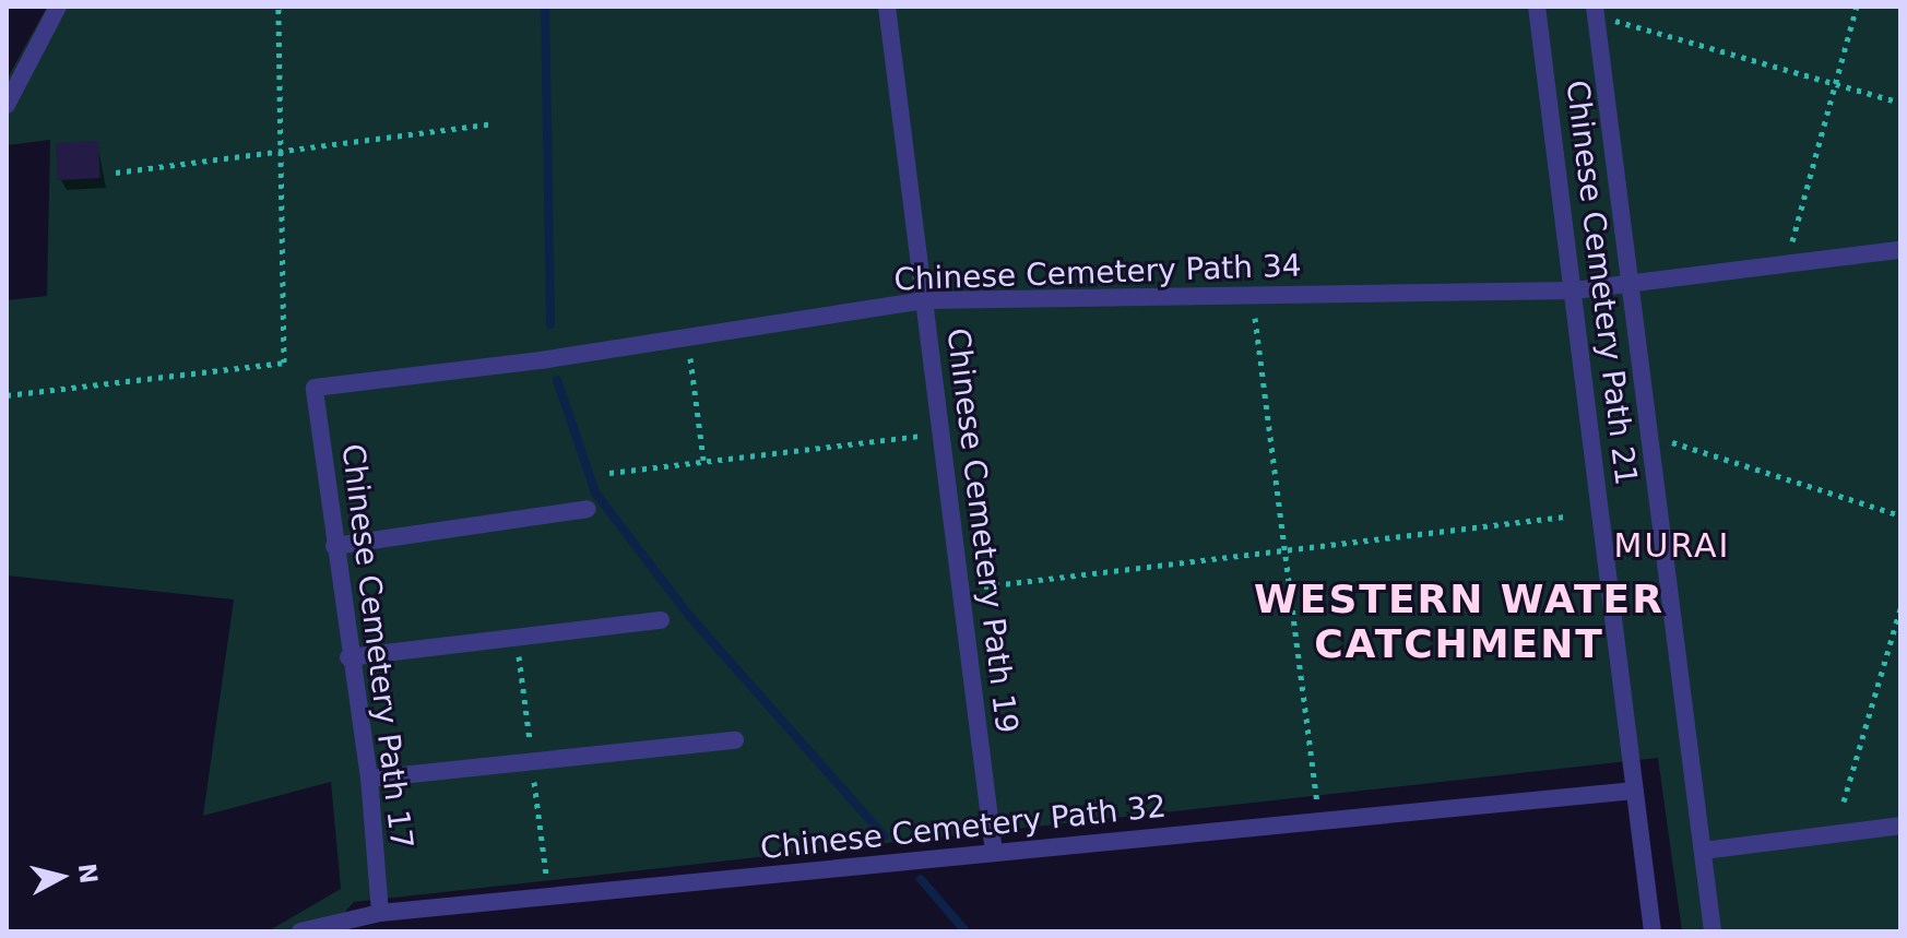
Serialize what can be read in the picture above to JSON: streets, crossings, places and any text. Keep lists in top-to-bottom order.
{
  "streets": {
    "lane": [
      "Chinese Cemetery Path 34",
      "Chinese Cemetery Path 21",
      "Chinese Cemetery Path 19",
      "Chinese Cemetery Path 17",
      "Chinese Cemetery Path 32"
    ]
  },
  "crossings": [
    ["Chinese Cemetery Path 34", "Chinese Cemetery Path 21"],
    ["Chinese Cemetery Path 34", "Chinese Cemetery Path 19"],
    ["Chinese Cemetery Path 34", "Chinese Cemetery Path 17"],
    ["Chinese Cemetery Path 21", "Chinese Cemetery Path 32"],
    ["Chinese Cemetery Path 19", "Chinese Cemetery Path 32"],
    ["Chinese Cemetery Path 17", "Chinese Cemetery Path 32"]
  ],
  "districts": ["MURAI", "WESTERN WATER CATCHMENT"],
  "north": "right"
}
